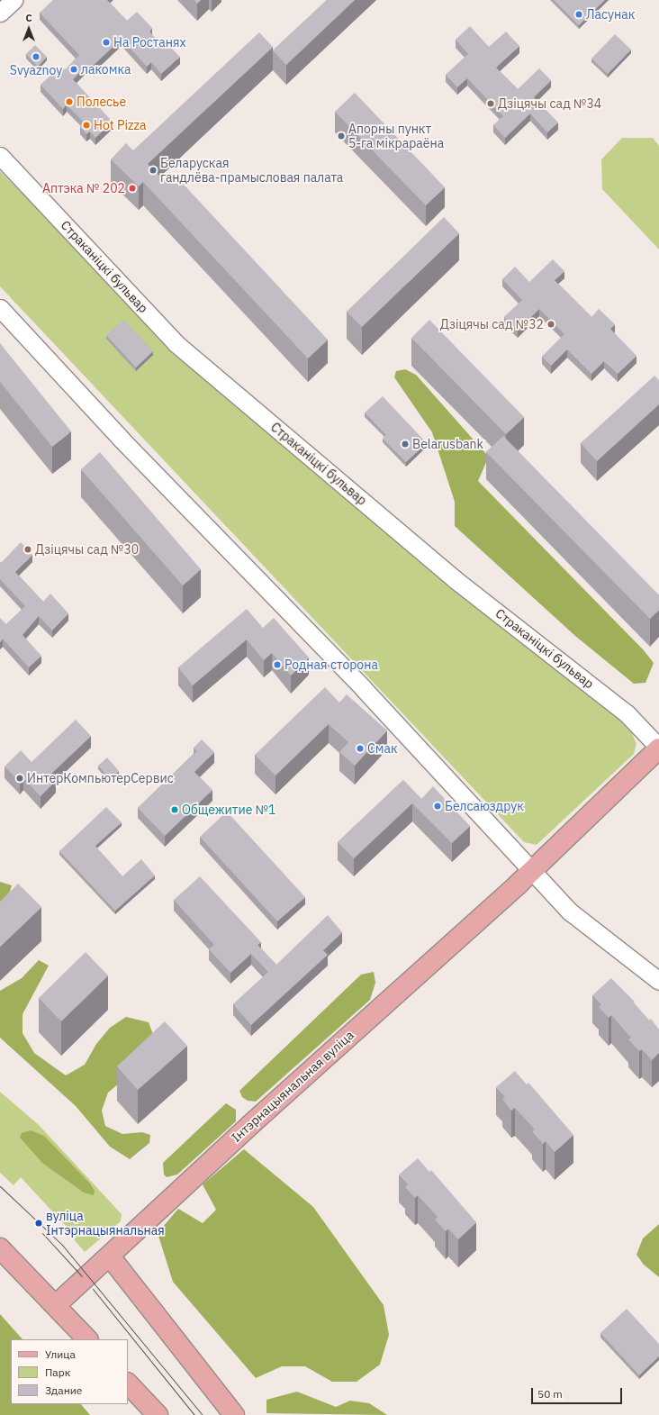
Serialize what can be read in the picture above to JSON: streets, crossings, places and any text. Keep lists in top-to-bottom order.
{
  "streets": {
    "main road": ["Інтэрнацыянальная вуліца"],
    "street": ["Страканіцкі бульвар"]
  },
  "crossings": [
    ["Страканіцкі бульвар", "Інтэрнацыянальная вуліца"]
  ],
  "places": [
    "Ласунак",
    "На Ростанях",
    "Svyaznoy",
    "лакомка",
    "Полесье",
    "Дзіцячы сад №34",
    "Hot Pizza",
    "Апорны пункт 5-га мікрараёна",
    "Беларуская гандлёва-прамысловая палата",
    "Аптэка № 202",
    "Дзіцячы сад №32",
    "Belarusbank",
    "Дзіцячы сад №30",
    "Родная сторона",
    "Смак",
    "ИнтерКомпьютерСервис",
    "Белсаюздрук",
    "Общежитие №1",
    "вуліца Інтэрнацыянальная"
  ],
  "legend": ["Улица", "Парк", "Здание"],
  "scale_bar": "50 m",
  "north": "top"
}
